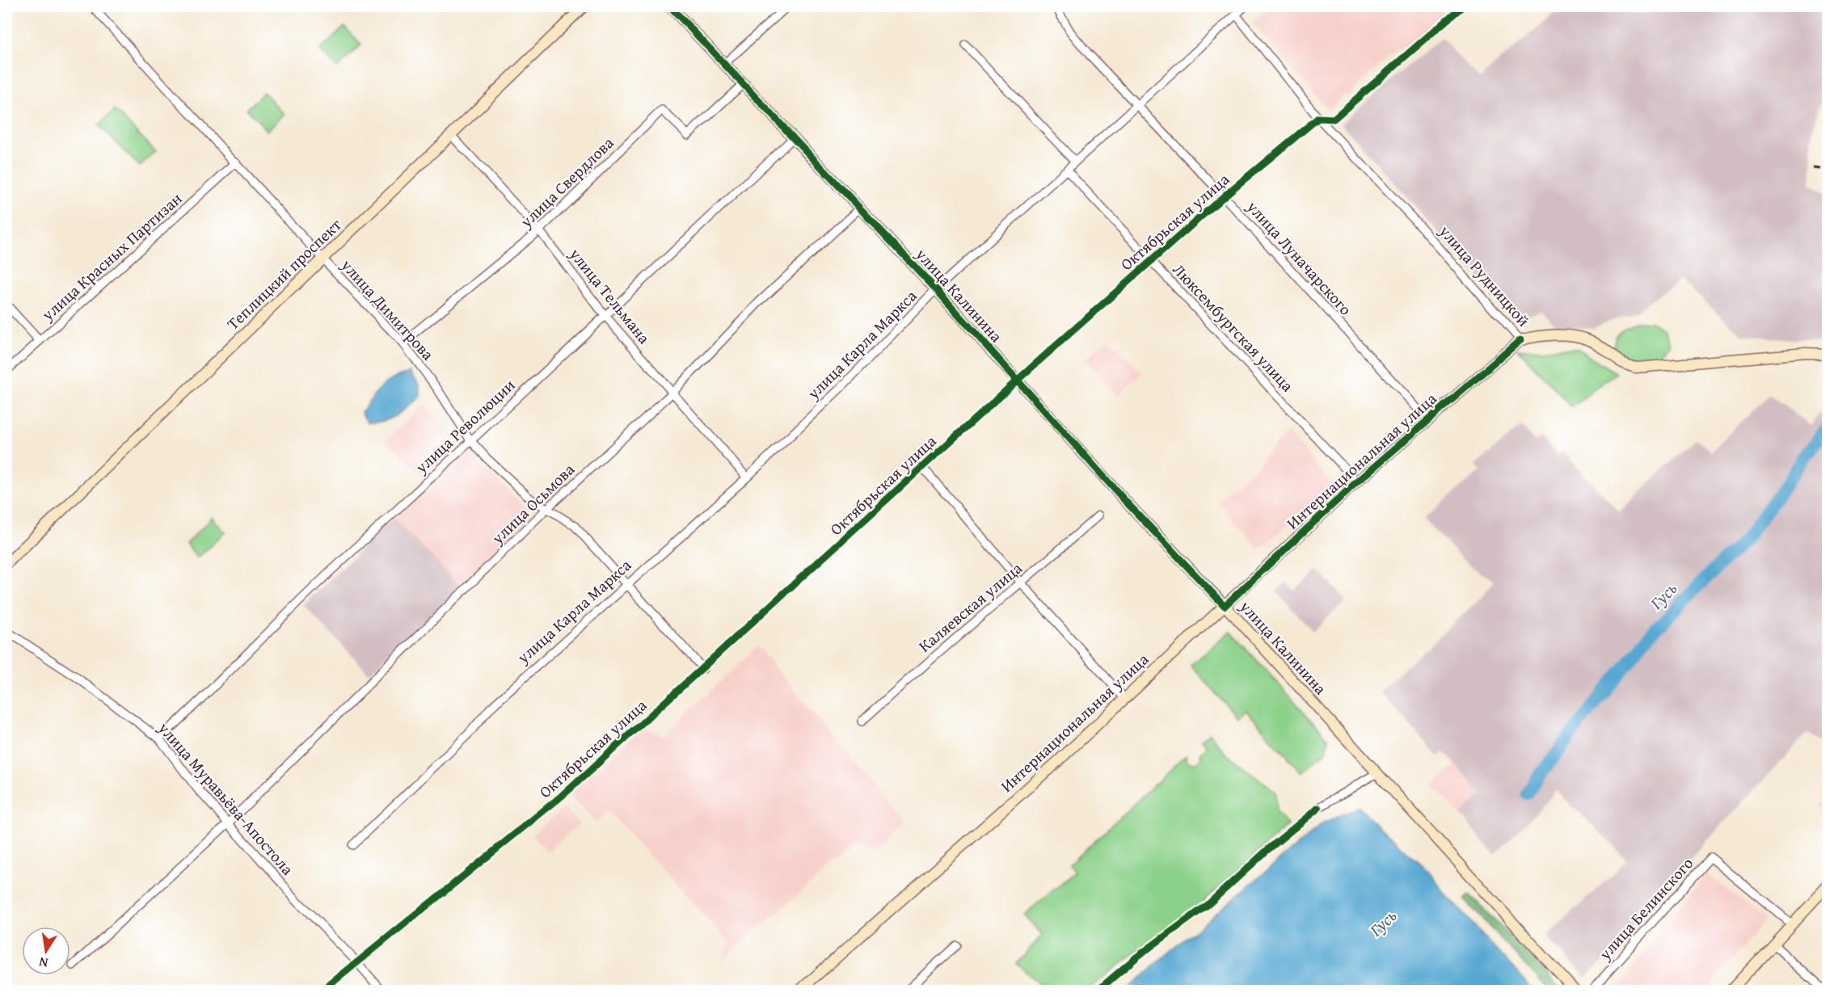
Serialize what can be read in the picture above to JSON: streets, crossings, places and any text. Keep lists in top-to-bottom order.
{
  "streets": {
    "main road": [
      "Теплицкий проспект",
      "улица Рудницкой",
      "улица Калинина",
      "Интернациональная улица"
    ],
    "street": [
      "улица Свердлова",
      "Октябрьская улица",
      "улица Красных Партизан",
      "улица Луначарского",
      "улица Тельмана",
      "улица Димитрова",
      "Люксембургская улица",
      "улица Карла Маркса",
      "улица Революции",
      "улица Осьмова",
      "Каляевская улица",
      "улица Муравьёва-Апостола",
      "улица Белинского"
    ]
  },
  "crossings": [
    ["улица Свердлова", "улица Калинина"],
    ["улица Свердлова", "улица Тельмана"],
    ["улица Свердлова", "улица Димитрова"],
    ["Октябрьская улица", "улица Луначарского"],
    ["Октябрьская улица", "улица Рудницкой"],
    ["Октябрьская улица", "улица Калинина"],
    ["Октябрьская улица", "улица Димитрова"],
    ["Октябрьская улица", "Люксембургская улица"],
    ["Октябрьская улица", "улица Муравьёва-Апостола"],
    ["улица Красных Партизан", "улица Димитрова"],
    ["улица Луначарского", "улица Карла Маркса"],
    ["улица Луначарского", "Интернациональная улица"],
    ["Теплицкий проспект", "улица Тельмана"],
    ["Теплицкий проспект", "улица Димитрова"],
    ["улица Рудницкой", "улица Карла Маркса"],
    ["улица Рудницкой", "Интернациональная улица"],
    ["улица Калинина", "улица Карла Маркса"],
    ["улица Калинина", "улица Революции"],
    ["улица Калинина", "Интернациональная улица"],
    ["улица Калинина", "улица Осьмова"],
    ["улица Тельмана", "улица Карла Маркса"],
    ["улица Тельмана", "улица Революции"],
    ["улица Тельмана", "улица Осьмова"],
    ["улица Димитрова", "улица Карла Маркса"],
    ["улица Димитрова", "улица Революции"],
    ["улица Димитрова", "улица Осьмова"],
    ["Люксембургская улица", "улица Карла Маркса"],
    ["Люксембургская улица", "Интернациональная улица"],
    ["улица Революции", "улица Муравьёва-Апостола"],
    ["улица Осьмова", "улица Муравьёва-Апостола"]
  ],
  "water": ["Гусь"],
  "north": "bottom"
}
